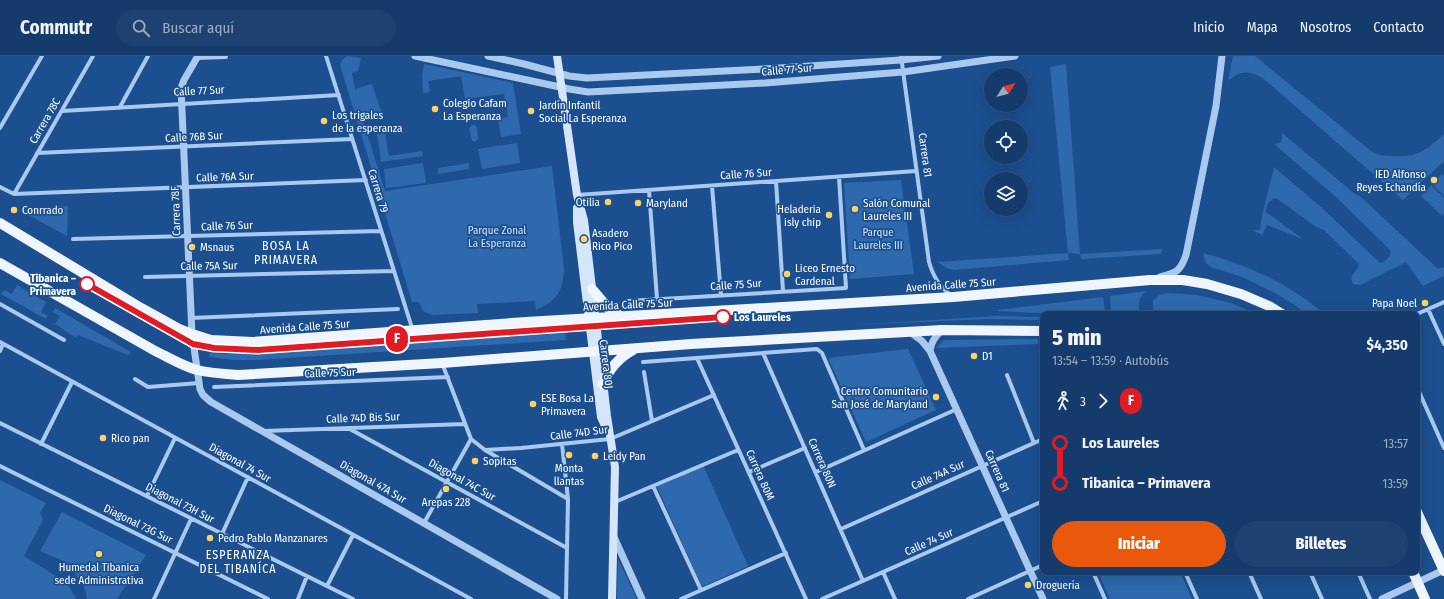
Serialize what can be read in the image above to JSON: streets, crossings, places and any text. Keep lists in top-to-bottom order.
{
  "streets": {
    "main road": ["Avenida Calle 75 Sur", "Carrera 80J"],
    "street": [
      "Calle 77 Sur",
      "Carrera 78C",
      "Calle 76B Sur",
      "Carrera 81",
      "Calle 76 Sur",
      "Calle 76A Sur",
      "Carrera 79",
      "Carrera 78F",
      "Calle 75A Sur",
      "Calle 75 Sur",
      "Calle 74D Bis Sur",
      "Calle 74D Sur",
      "Diagonal 74 Sur",
      "Carrera 80N",
      "Carrera 80M",
      "Calle 74A Sur",
      "Diagonal 74C Sur",
      "Diagonal 47A Sur",
      "Diagonal 73H Sur",
      "Diagonal 73G Sur",
      "Calle 74 Sur"
    ]
  },
  "crossings": [
    ["Calle 77 Sur", "Carrera 78C"],
    ["Calle 77 Sur", "Carrera 81"],
    ["Calle 77 Sur", "Carrera 79"],
    ["Calle 77 Sur", "Carrera 78F"],
    ["Calle 77 Sur", "Carrera 80J"],
    ["Carrera 78C", "Calle 76B Sur"],
    ["Carrera 78C", "Calle 76A Sur"],
    ["Calle 76B Sur", "Carrera 79"],
    ["Calle 76B Sur", "Carrera 78F"],
    ["Carrera 81", "Calle 76 Sur"],
    ["Carrera 81", "Avenida Calle 75 Sur"],
    ["Carrera 81", "Calle 74A Sur"],
    ["Carrera 81", "Calle 74 Sur"],
    ["Calle 76 Sur", "Carrera 79"],
    ["Calle 76 Sur", "Carrera 78F"],
    ["Calle 76 Sur", "Calle 75 Sur"],
    ["Calle 76 Sur", "Carrera 80J"],
    ["Calle 76A Sur", "Carrera 79"],
    ["Calle 76A Sur", "Carrera 78F"],
    ["Carrera 79", "Calle 75A Sur"],
    ["Carrera 79", "Avenida Calle 75 Sur"],
    ["Carrera 78F", "Calle 75A Sur"],
    ["Carrera 78F", "Avenida Calle 75 Sur"],
    ["Carrera 78F", "Diagonal 47A Sur"],
    ["Avenida Calle 75 Sur", "Carrera 80J"],
    ["Carrera 80J", "Calle 74D Sur"],
    ["Calle 74D Bis Sur", "Diagonal 74C Sur"],
    ["Calle 74D Bis Sur", "Diagonal 47A Sur"],
    ["Calle 74D Sur", "Carrera 80M"],
    ["Carrera 80N", "Calle 74A Sur"],
    ["Carrera 80N", "Calle 74 Sur"]
  ],
  "districts": ["BOSA LA PRIMAVERA", "ESPERANZA DEL TIBANÍCA"],
  "parks": ["Parque Zonal La Esperanza", "Parque Laureles III"],
  "places": [
    "Colegio Cafam La Esperanza",
    "Jardín Infantil Social La Esperanza",
    "Los trigales de la esperanza",
    "IED Alfonso Reyes Echandía",
    "Otilia",
    "Maryland",
    "Salón Comunal Laureles III",
    "Conrrado",
    "Heladeria isly chip",
    "Asadero Rico Pico",
    "Msnaus",
    "Liceo Ernesto Cardenal",
    "Tibanica – Primavera",
    "Papa Noel",
    "Los Laureles",
    "D1",
    "Centro Comunitario San José de Maryland",
    "ESE Bosa La Primavera",
    "Rico pan",
    "Monta llantas",
    "Leidy Pan",
    "Sopitas",
    "Arepas 228",
    "Pedro Pablo Manzanares",
    "Humedal Tibanica sede Administrativa",
    "Droguería"
  ],
  "lines": ["bus line F"],
  "north": "top right",
  "page": {
    "header": "Commutr",
    "search": "Buscar aquí",
    "nav": [
      "Inicio",
      "Mapa",
      "Nosotros",
      "Contacto"
    ],
    "on_map": "F",
    "heading": ["5 min", "13:54 – 13:59 · Autobús", "$4,350"],
    "legs": ["3", "F"],
    "list": [
      {
        "name": "Los Laureles",
        "value": "13:57"
      },
      {
        "name": "Tibanica – Primavera",
        "value": "13:59"
      }
    ],
    "buttons": ["Iniciar", "Billetes"]
  }
}
